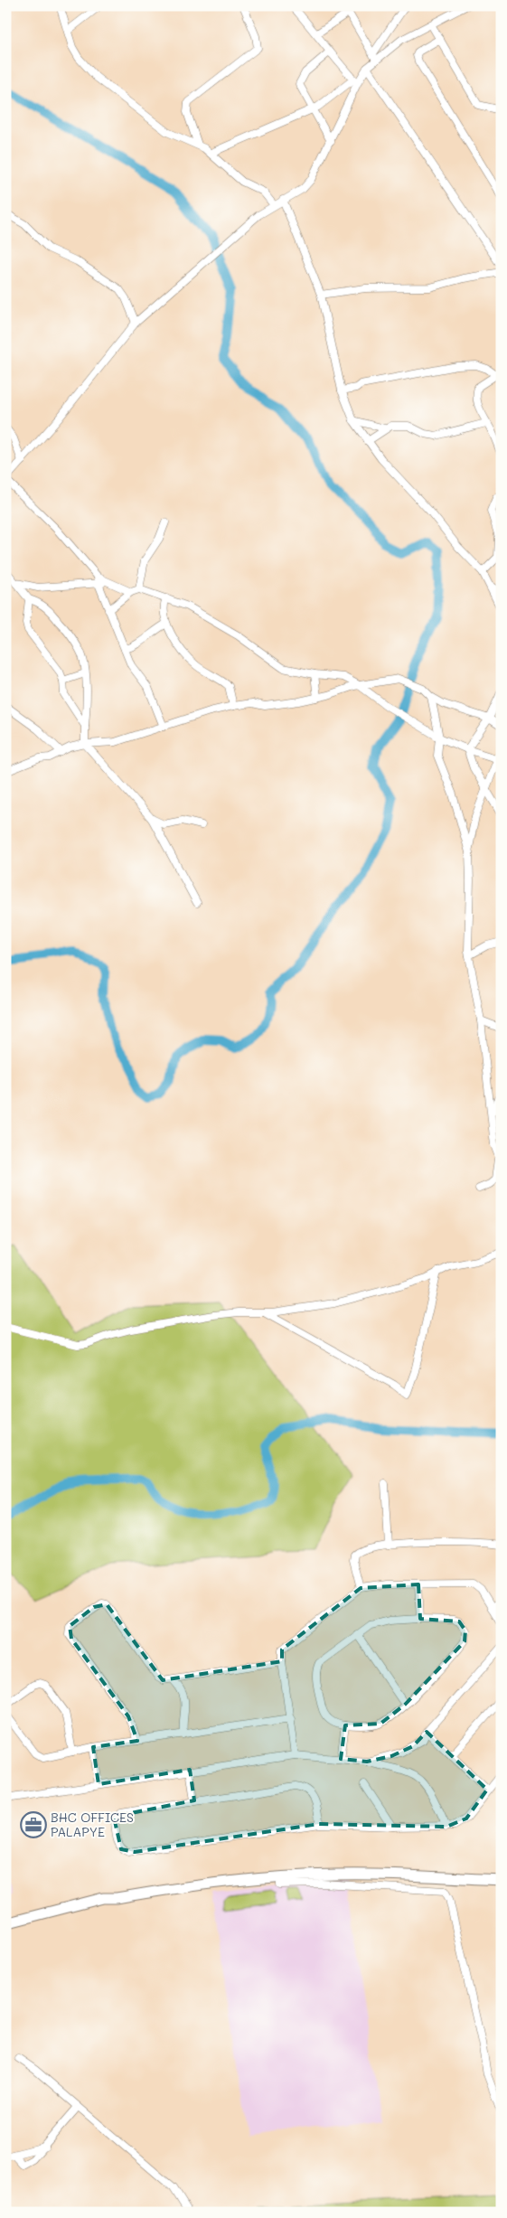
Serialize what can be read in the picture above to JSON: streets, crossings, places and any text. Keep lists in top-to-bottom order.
{
  "places": {
    "office": ["BHC OFFICES PALAPYE"]
  }
}
